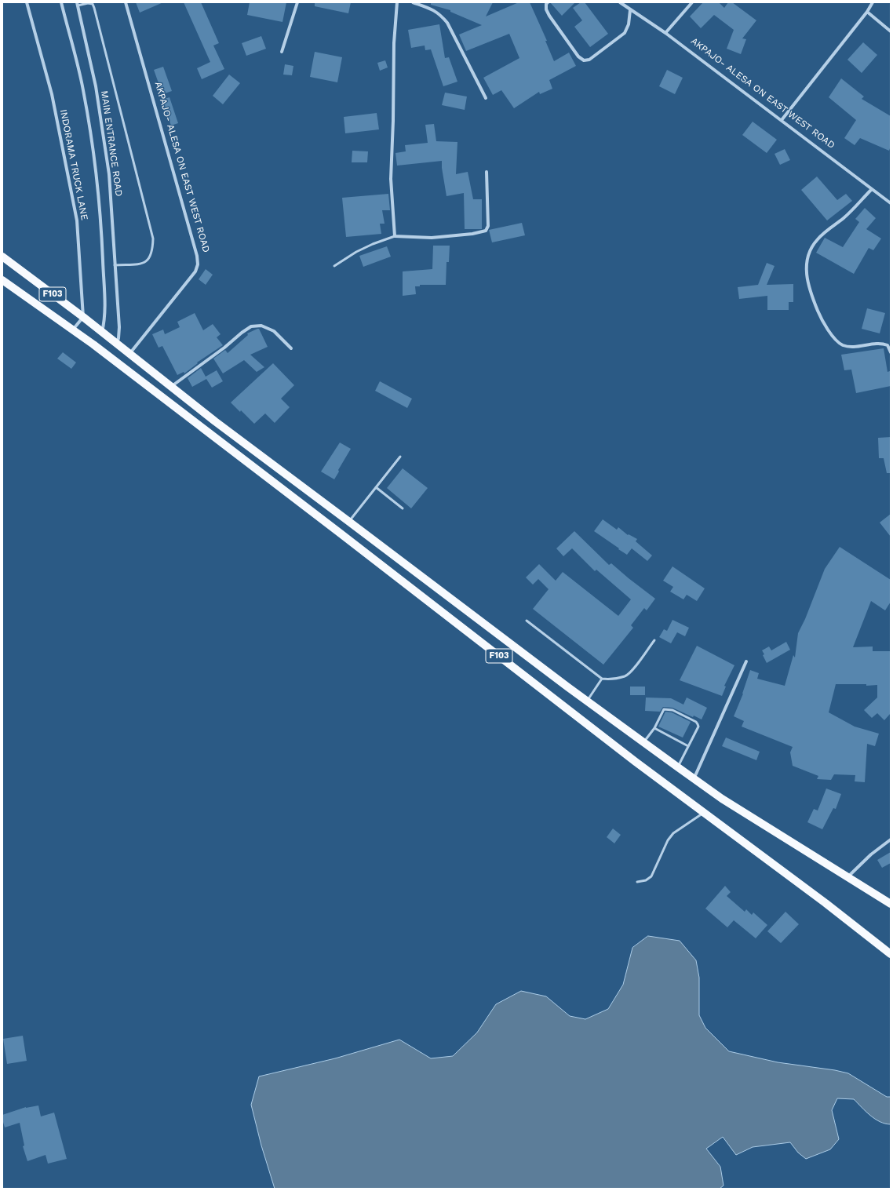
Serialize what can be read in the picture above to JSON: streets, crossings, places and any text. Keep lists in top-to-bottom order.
{
  "streets": {
    "main road": ["F103"],
    "street": ["AKPAJO- ALESA ON EAST WEST ROAD", "MAIN ENTRANCE ROAD", "INDORAMA TRUCK LANE"]
  },
  "crossings": [
    ["AKPAJO- ALESA ON EAST WEST ROAD", "F103"],
    ["MAIN ENTRANCE ROAD", "F103"],
    ["INDORAMA TRUCK LANE", "F103"]
  ]
}
